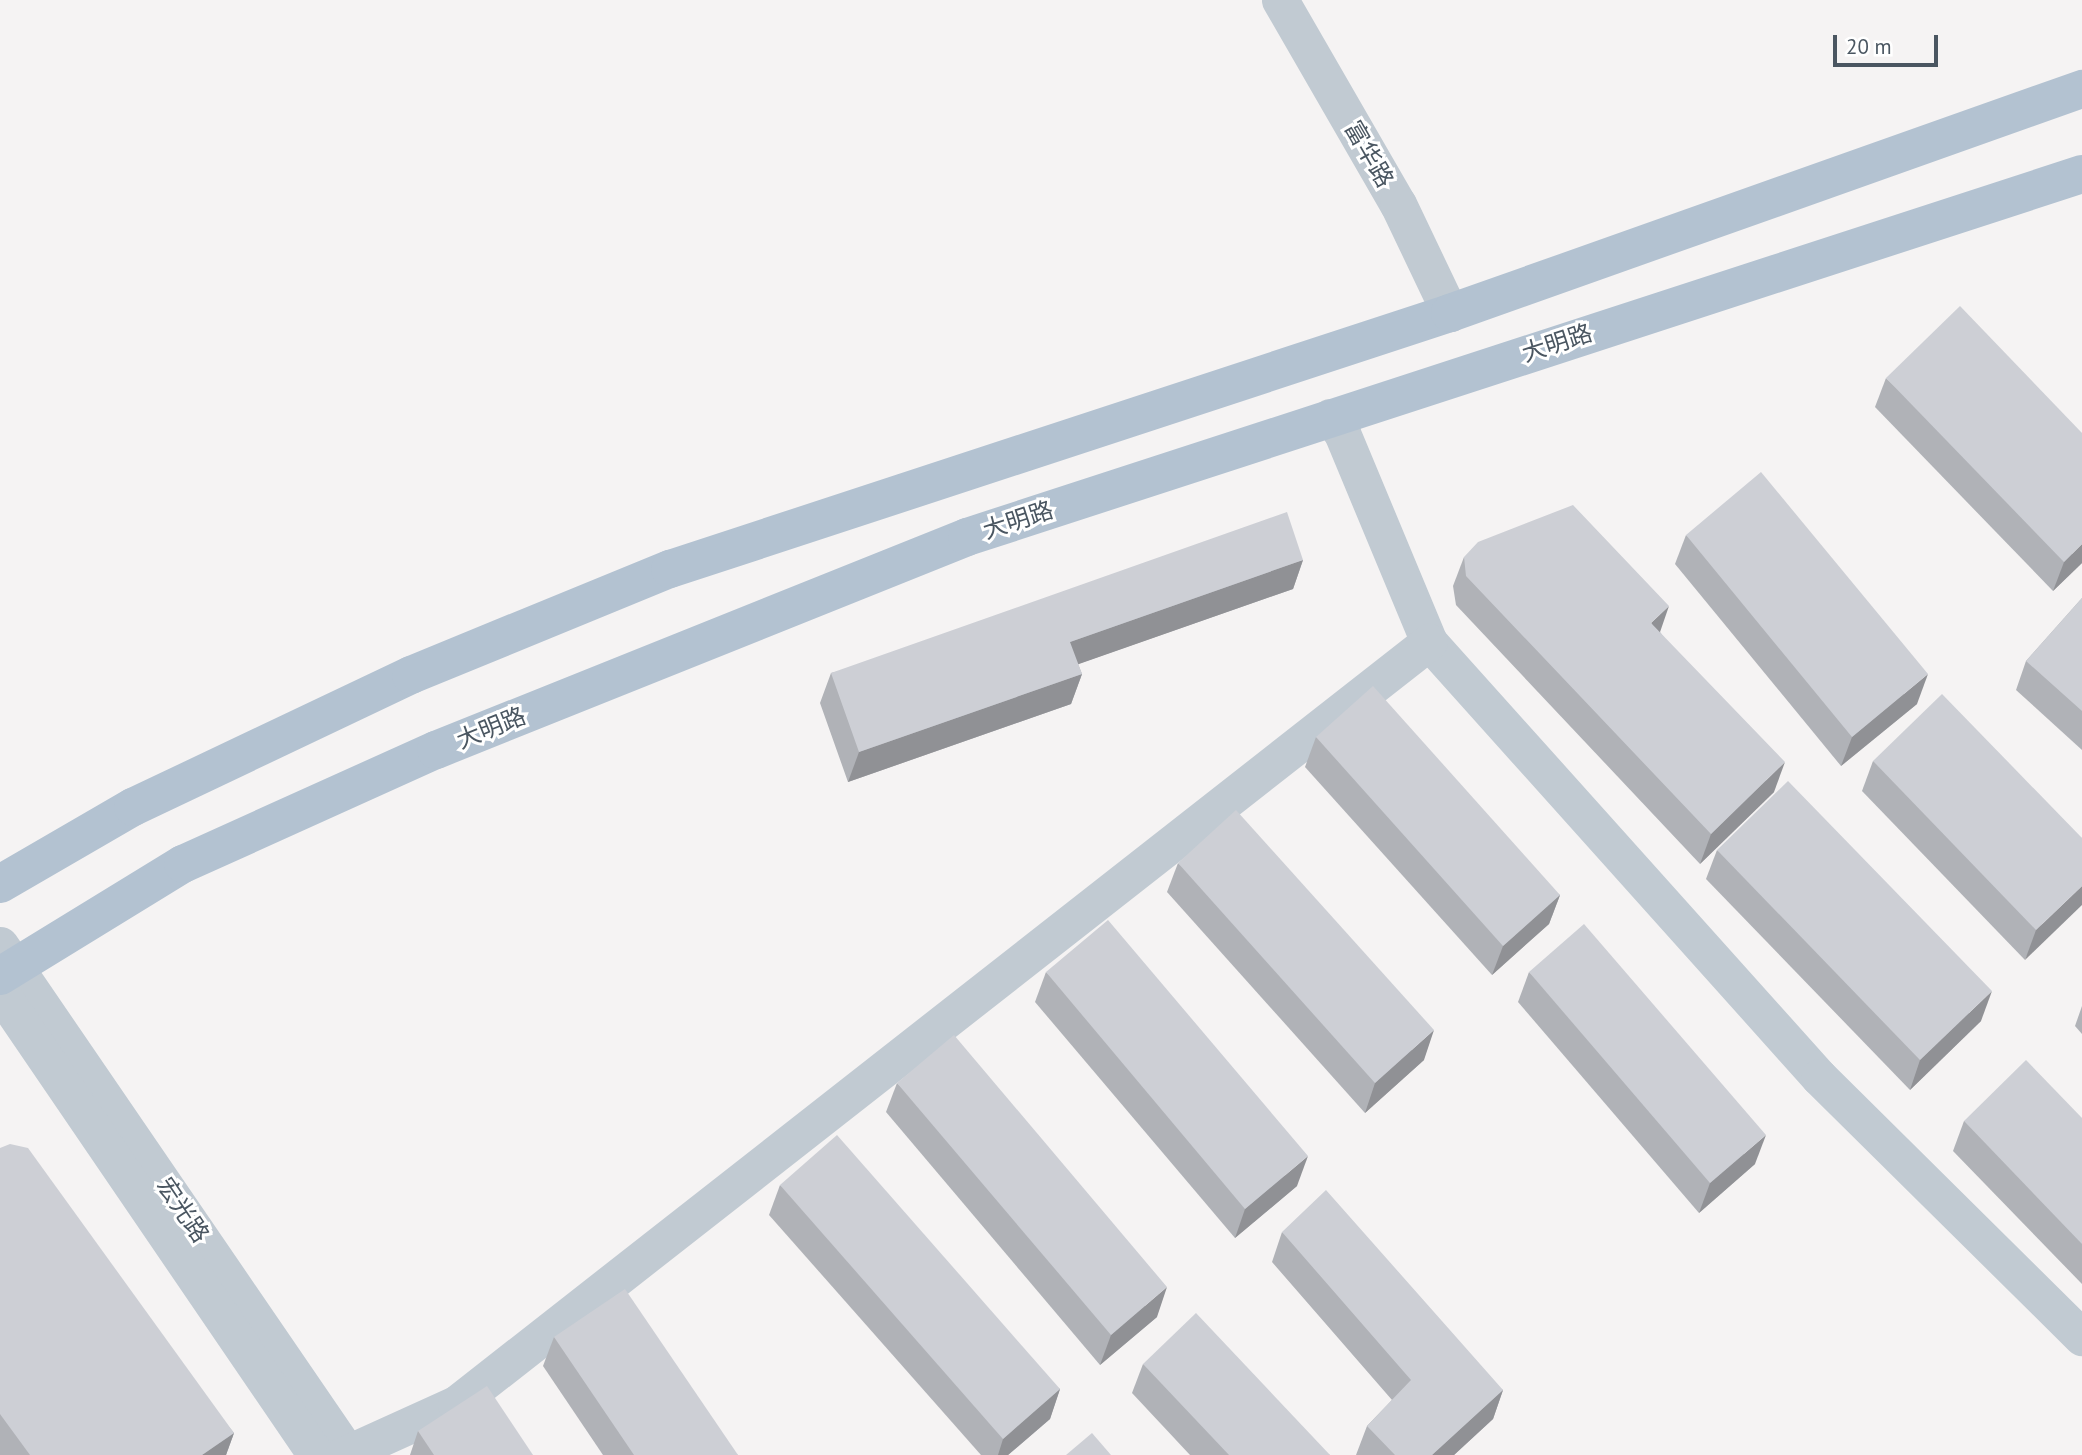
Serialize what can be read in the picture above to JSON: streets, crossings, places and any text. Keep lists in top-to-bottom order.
{
  "streets": {
    "main road": ["大明路"],
    "street": ["富华路", "宏光路"]
  },
  "crossings": [
    ["大明路", "宏光路"]
  ],
  "scale_bar": "20 m"
}
